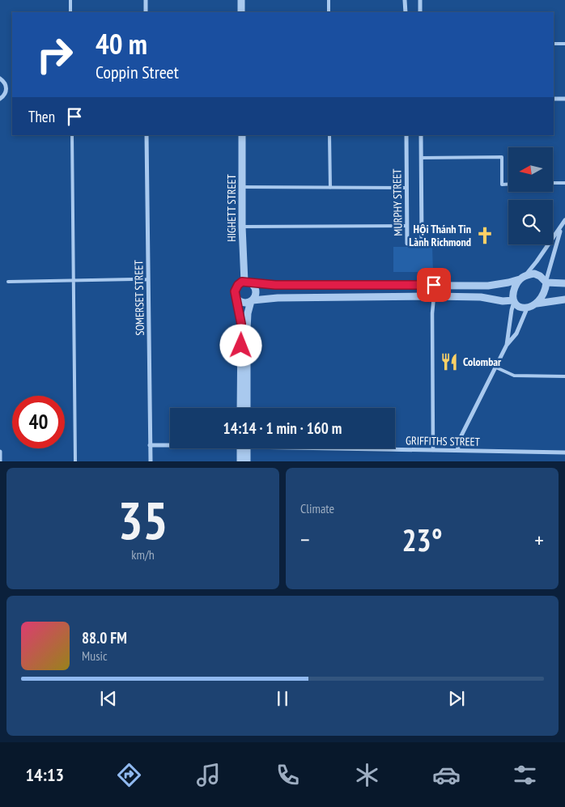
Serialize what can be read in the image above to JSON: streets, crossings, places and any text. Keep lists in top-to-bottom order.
{
  "streets": {
    "street": [
      "MURPHY STREET",
      "HIGHETT STREET",
      "SOMERSET STREET",
      "GRIFFITHS STREET"
    ]
  },
  "crossings": [
    ["SOMERSET STREET", "GRIFFITHS STREET"]
  ],
  "places": {
    "church": ["Hội Thánh Tin Lành Richmond"],
    "restaurant": ["Colombar"]
  },
  "north": "left",
  "page": {
    "turn": ["40 m", "Coppin Street"],
    "then": "Then",
    "limit": "40",
    "trip": "14:14 · 1 min · 160 m",
    "tile": [
      ["35", "km/h"],
      "Climate"
    ],
    "heat": ["−", "23°", "+"],
    "song": ["88.0 FM", "Music"],
    "tabs": "14:13"
  }
}
